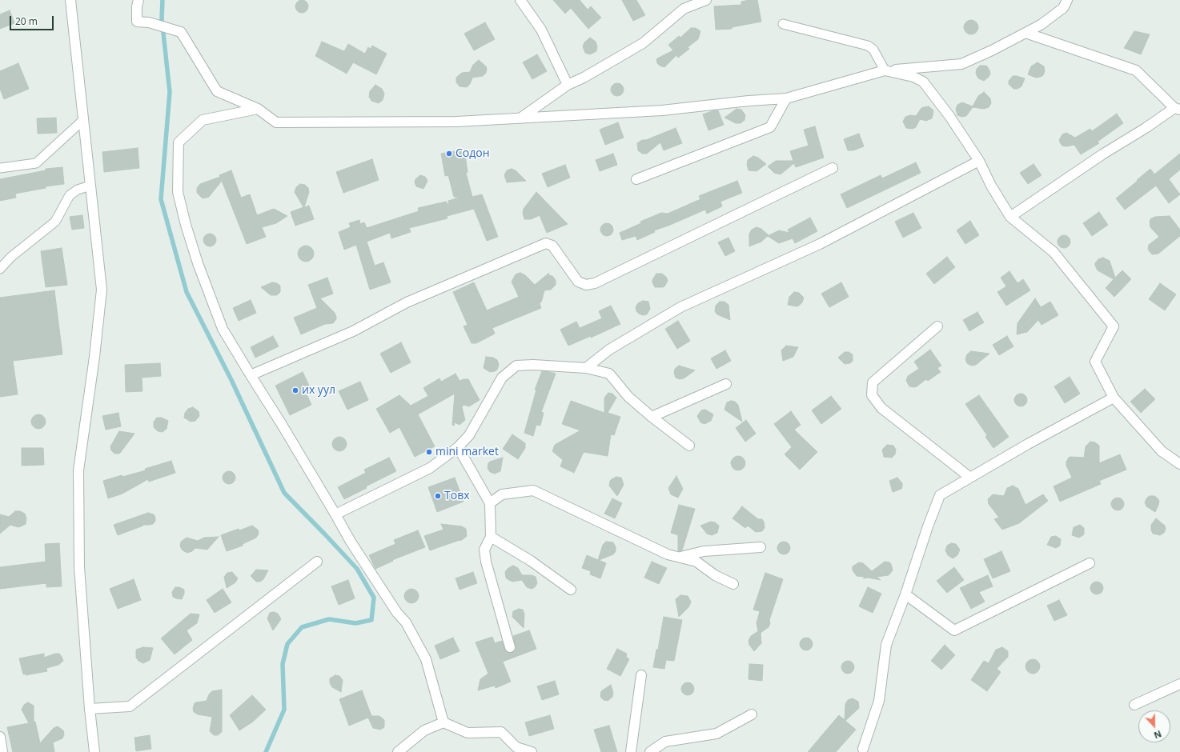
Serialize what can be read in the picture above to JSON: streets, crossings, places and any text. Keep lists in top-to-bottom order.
{
  "places": [
    "Содон",
    "их уул",
    "mini market",
    "Товх"
  ],
  "scale_bar": "20 m",
  "north": "bottom"
}
